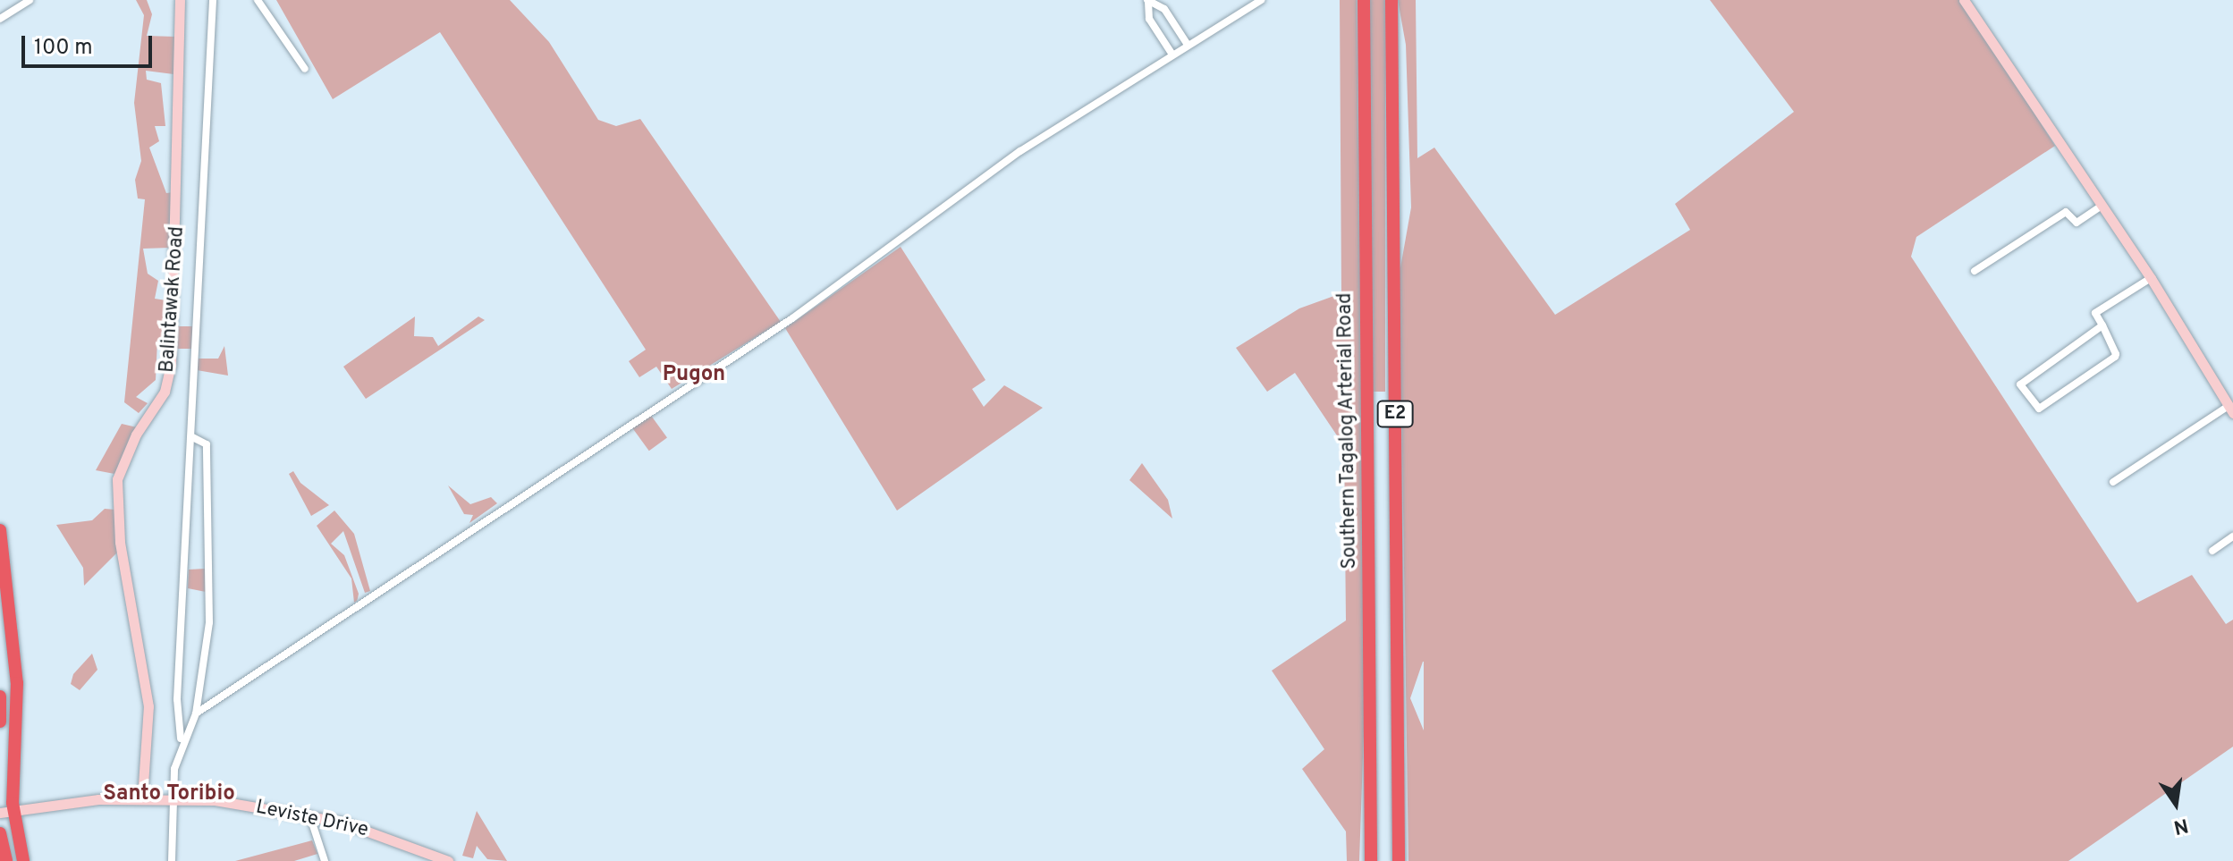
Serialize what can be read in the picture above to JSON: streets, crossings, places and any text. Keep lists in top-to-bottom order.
{
  "streets": {
    "highway": ["E2", "Southern Tagalog Arterial Road"],
    "street": ["Balintawak Road", "Leviste Drive"]
  },
  "crossings": [
    ["Balintawak Road", "Leviste Drive"]
  ],
  "districts": ["Pugon", "Santo Toribio"],
  "scale_bar": "100 m",
  "north": "bottom"
}
